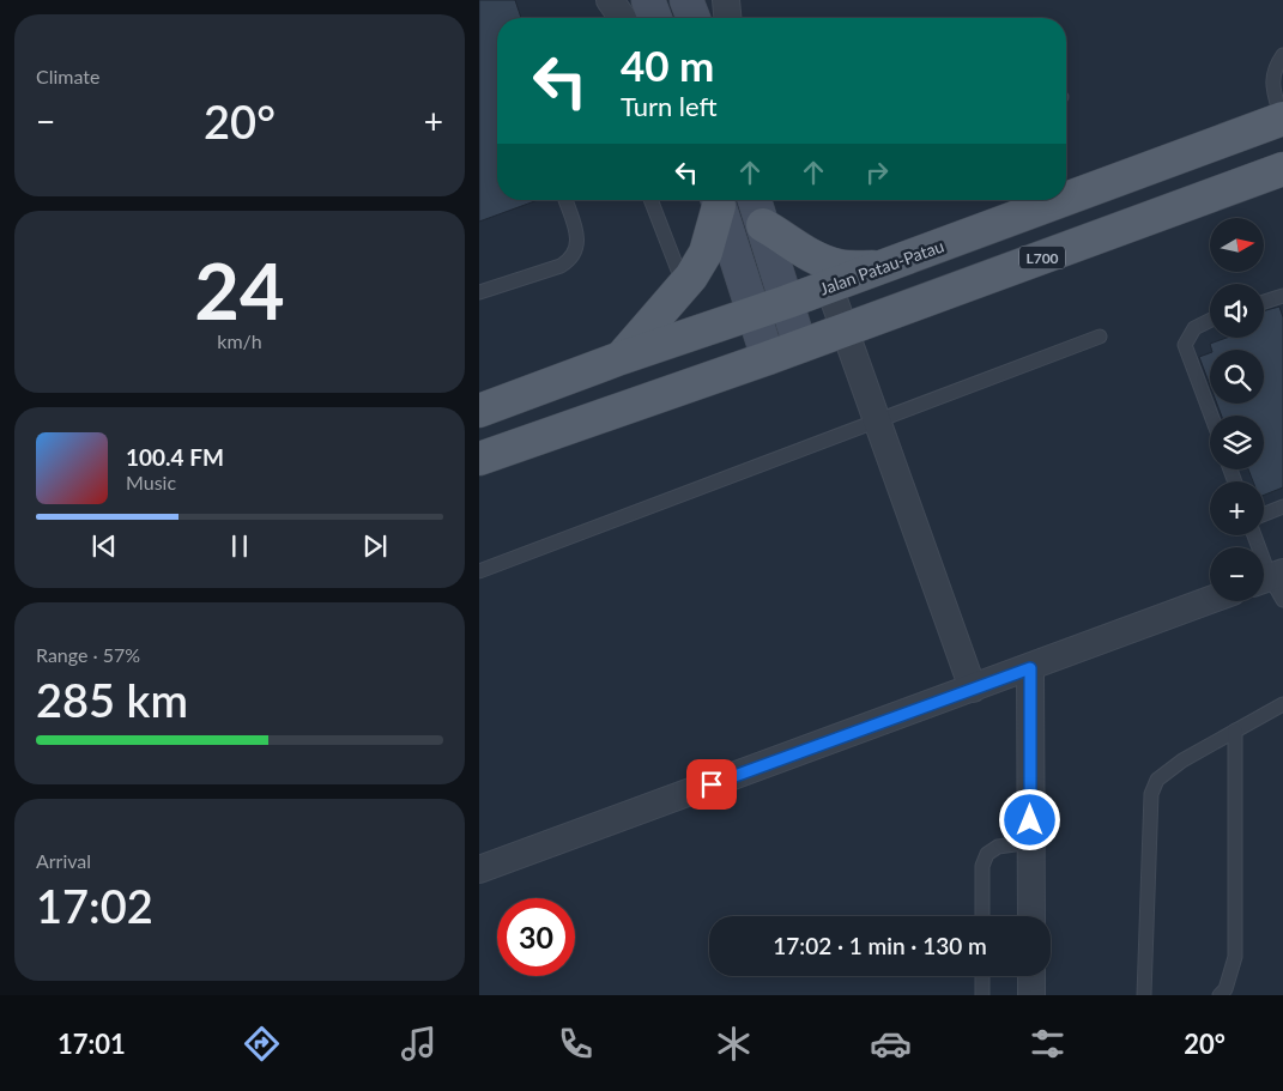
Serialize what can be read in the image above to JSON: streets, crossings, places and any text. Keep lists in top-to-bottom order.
{
  "streets": {
    "main road": ["L700", "Jalan Patau-Patau"]
  },
  "north": "right",
  "page": {
    "tile": [
      "Climate",
      ["24", "km/h"],
      ["Range · 57%", "285 km"],
      ["Arrival", "17:02"]
    ],
    "turn": ["40 m", "Turn left"],
    "heat": ["−", "20°", "+"],
    "map_buttons": ["+", "−"],
    "song": ["100.4 FM", "Music"],
    "limit": "30",
    "trip": "17:02 · 1 min · 130 m",
    "tabs": ["17:01", "20°"]
  }
}
